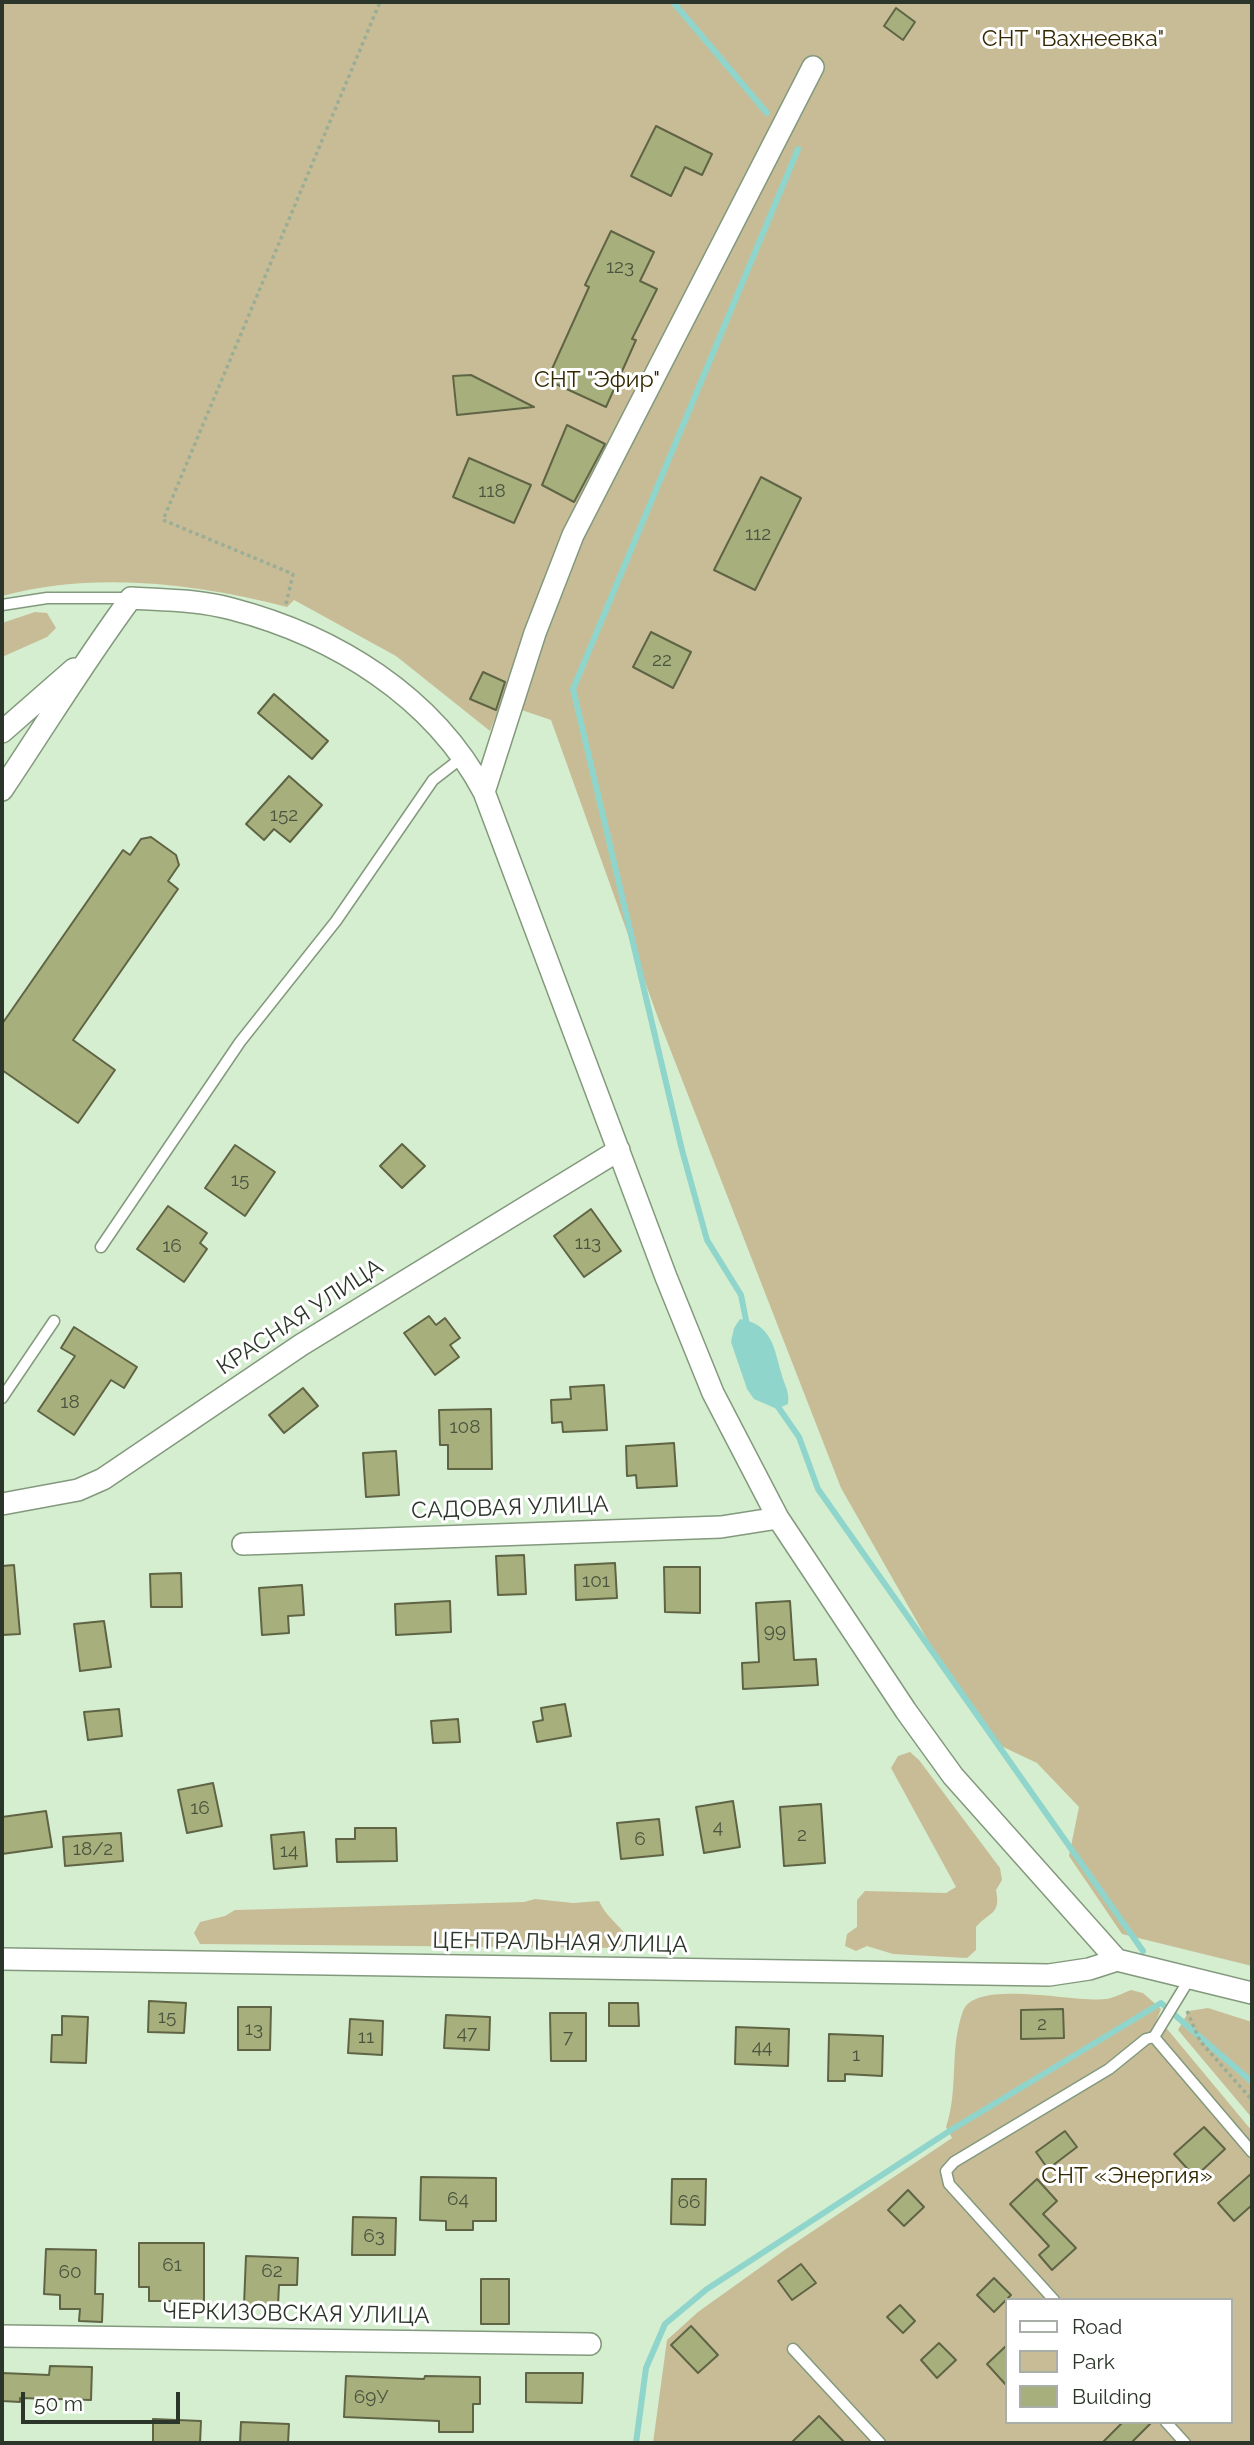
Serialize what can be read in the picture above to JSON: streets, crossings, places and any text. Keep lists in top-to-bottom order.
{
  "streets": {
    "street": [
      "КРАСНАЯ УЛИЦА",
      "САДОВАЯ УЛИЦА",
      "ЦЕНТРАЛЬНАЯ УЛИЦА",
      "ЧЕРКИЗОВСКАЯ УЛИЦА"
    ]
  },
  "parks": ["СНТ \"Вахнеевка\"", "СНТ \"Эфир\"", "СНТ «Энергия»"],
  "house_numbers": [
    "123",
    "118",
    "112",
    "22",
    "152",
    "15",
    "113",
    "16",
    "18",
    "108",
    "101",
    "99",
    "16",
    "4",
    "2",
    "6",
    "18/2",
    "14",
    "15",
    "2",
    "13",
    "47",
    "11",
    "7",
    "44",
    "1",
    "64",
    "66",
    "63",
    "61",
    "62",
    "60",
    "69У"
  ],
  "legend": ["Road", "Park", "Building"],
  "scale_bar": "50 m"
}
